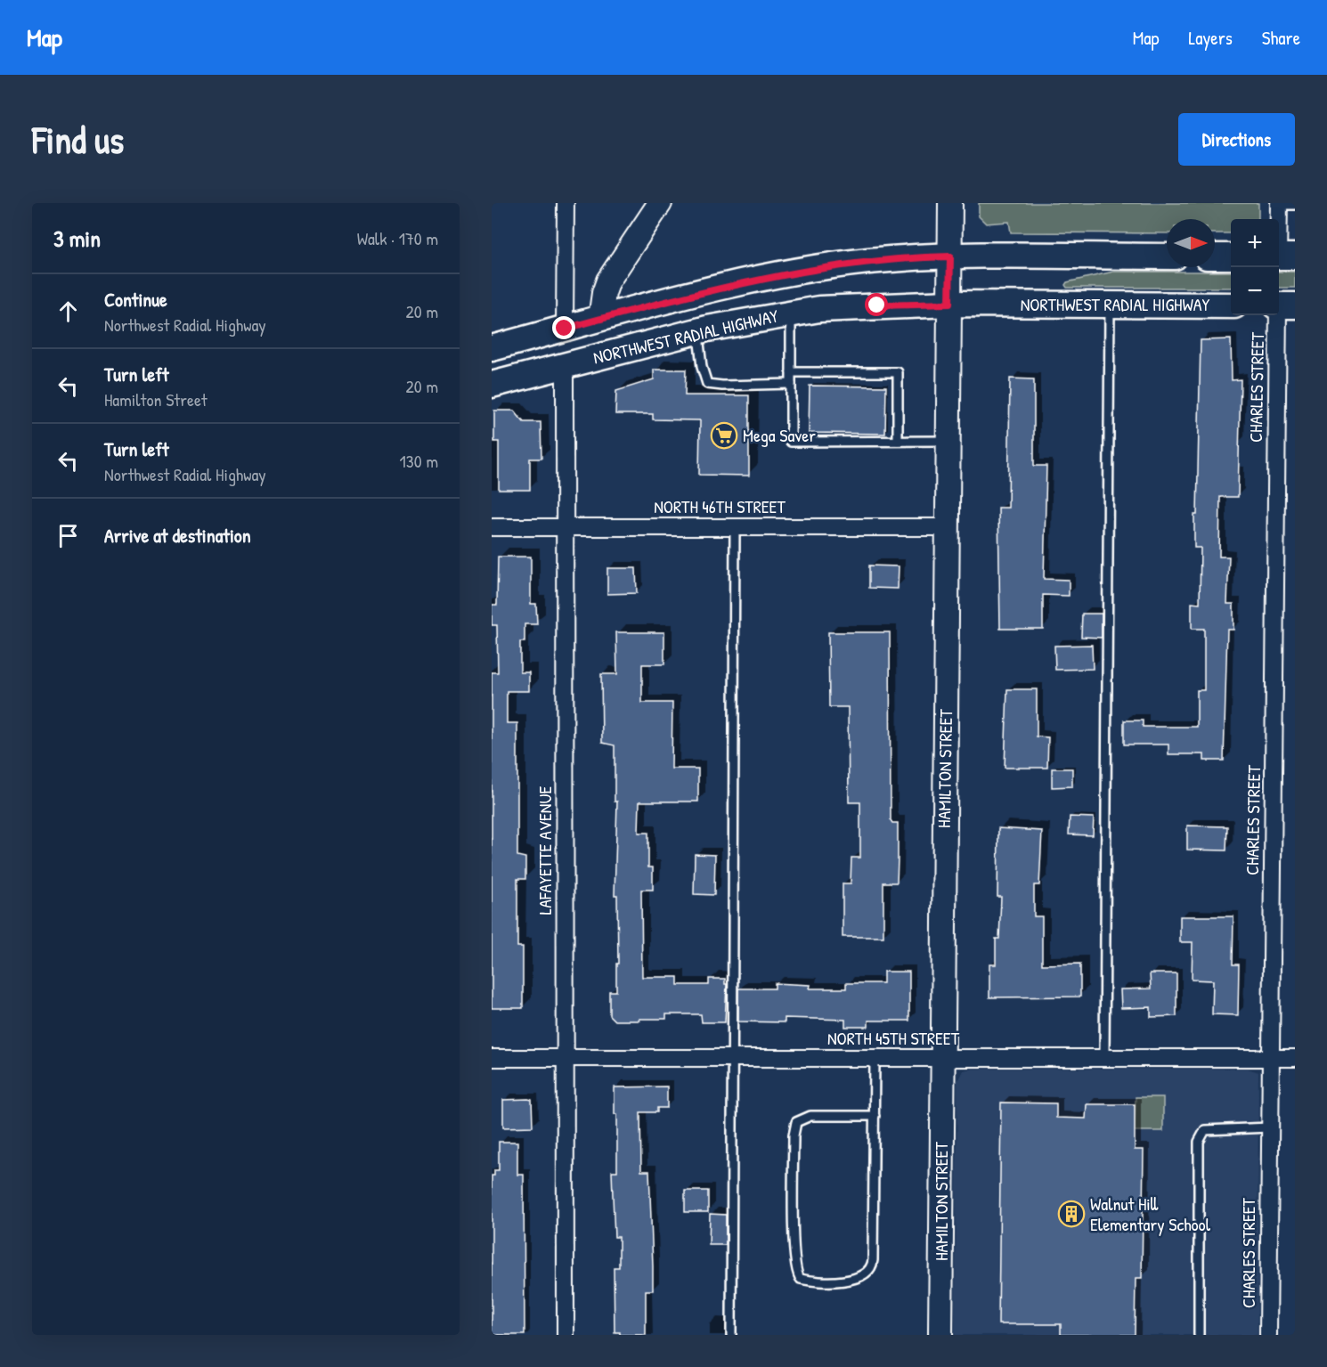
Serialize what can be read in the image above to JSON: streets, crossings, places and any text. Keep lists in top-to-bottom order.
{
  "streets": {
    "main road": ["NORTHWEST RADIAL HIGHWAY", "HAMILTON STREET"],
    "street": [
      "CHARLES STREET",
      "NORTH 46TH STREET",
      "LAFAYETTE AVENUE",
      "NORTH 45TH STREET"
    ]
  },
  "crossings": [
    ["NORTHWEST RADIAL HIGHWAY", "HAMILTON STREET"],
    ["NORTHWEST RADIAL HIGHWAY", "LAFAYETTE AVENUE"],
    ["CHARLES STREET", "NORTH 45TH STREET"],
    ["NORTH 46TH STREET", "HAMILTON STREET"],
    ["NORTH 46TH STREET", "LAFAYETTE AVENUE"],
    ["HAMILTON STREET", "NORTH 45TH STREET"],
    ["LAFAYETTE AVENUE", "NORTH 45TH STREET"]
  ],
  "places": {
    "supermarket": ["Mega Saver"],
    "building": ["Walnut Hill Elementary School"]
  },
  "north": "right",
  "page": {
    "header": "Map",
    "nav": ["Map", "Layers", "Share"],
    "buttons": "Directions",
    "title": "Find us",
    "heading": ["3 min", "Walk · 170 m"],
    "map_buttons": ["+", "−"],
    "list": [
      ["Continue", "Northwest Radial Highway", "20 m"],
      ["Turn left", "Hamilton Street", "20 m"],
      ["Turn left", "Northwest Radial Highway", "130 m"],
      "Arrive at destination"
    ]
  }
}
